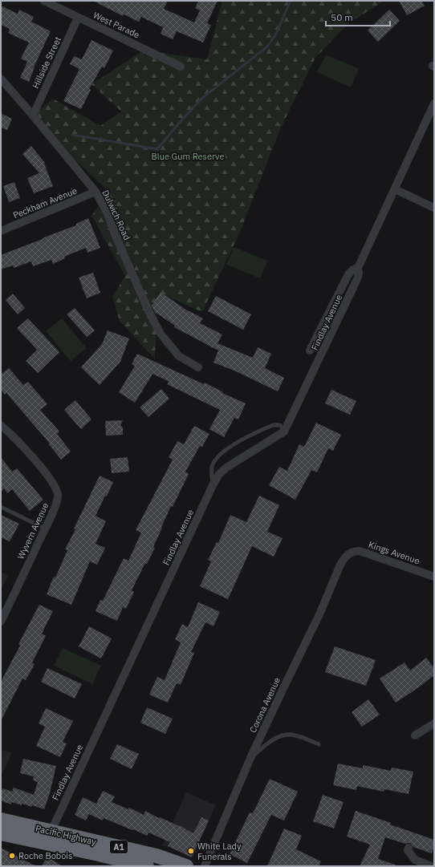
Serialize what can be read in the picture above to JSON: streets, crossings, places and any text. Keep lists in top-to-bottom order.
{
  "streets": {
    "highway": ["Pacific Highway", "A1"],
    "street": [
      "West Parade",
      "Hillside Street",
      "Peckham Avenue",
      "Dulwich Road",
      "Findlay Avenue",
      "Wyvern Avenue",
      "Kings Avenue",
      "Corona Avenue"
    ]
  },
  "crossings": [
    ["West Parade", "Hillside Street"],
    ["Hillside Street", "Dulwich Road"],
    ["Peckham Avenue", "Dulwich Road"],
    ["Findlay Avenue", "Pacific Highway"],
    ["Kings Avenue", "Corona Avenue"]
  ],
  "parks": ["Blue Gum Reserve"],
  "places": ["White Lady Funerals", "Roche Bobois"],
  "scale_bar": "50 m"
}
